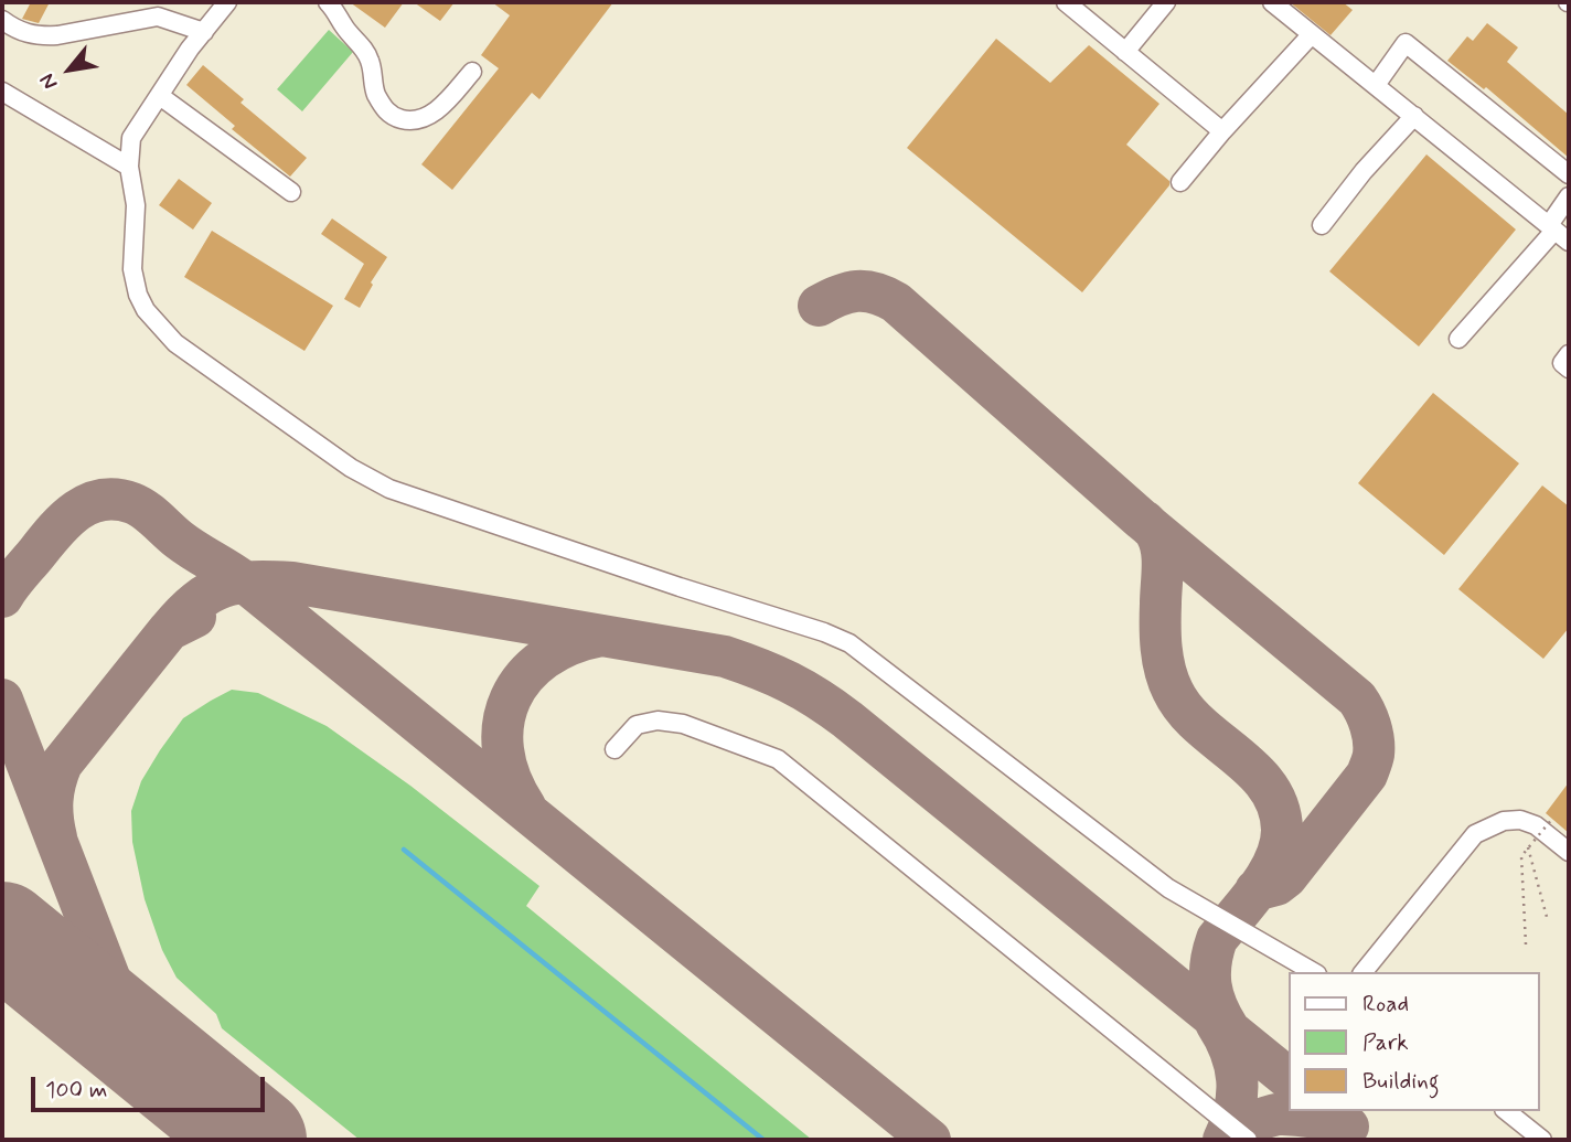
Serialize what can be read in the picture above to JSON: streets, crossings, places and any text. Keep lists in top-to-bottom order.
{
  "legend": ["Road", "Park", "Building"],
  "scale_bar": "100 m",
  "north": "bottom left"
}
